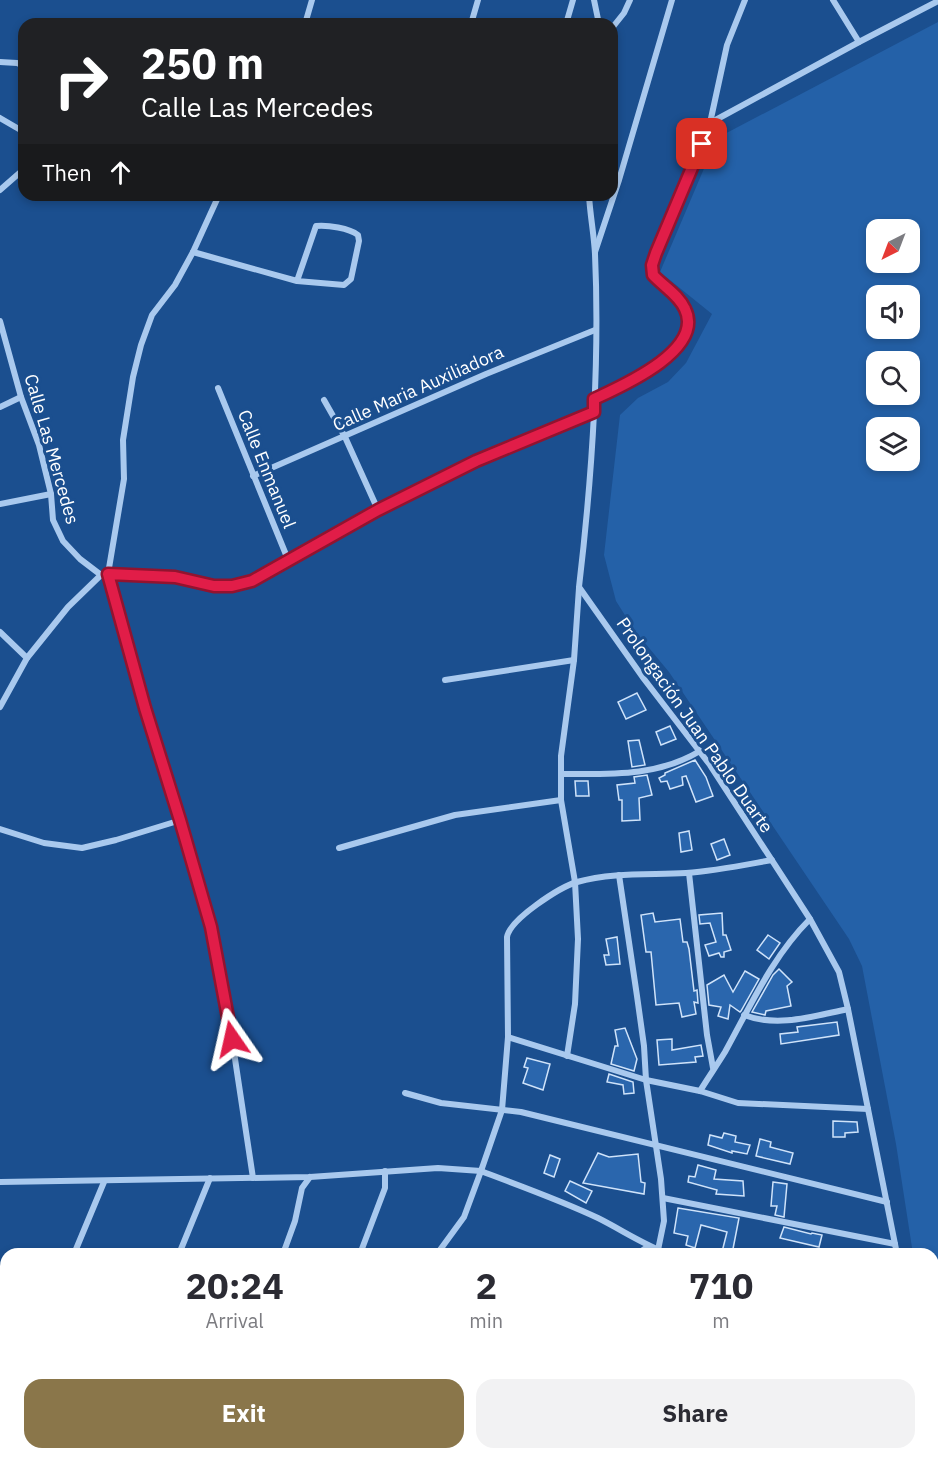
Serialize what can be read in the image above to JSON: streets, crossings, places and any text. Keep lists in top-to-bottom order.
{
  "streets": {
    "street": [
      "Calle Maria Auxiliadora",
      "Calle Las Mercedes",
      "Calle Enmanuel",
      "Prolongación Juan Pablo Duarte"
    ]
  },
  "crossings": [
    ["Calle Maria Auxiliadora", "Calle Enmanuel"]
  ],
  "north": "bottom left",
  "page": {
    "turn": ["250 m", "Calle Las Mercedes"],
    "then": "Then",
    "eta": [
      "20:24",
      "Arrival",
      "2",
      "min",
      "710",
      "m"
    ],
    "buttons": ["Exit", "Share"]
  }
}
